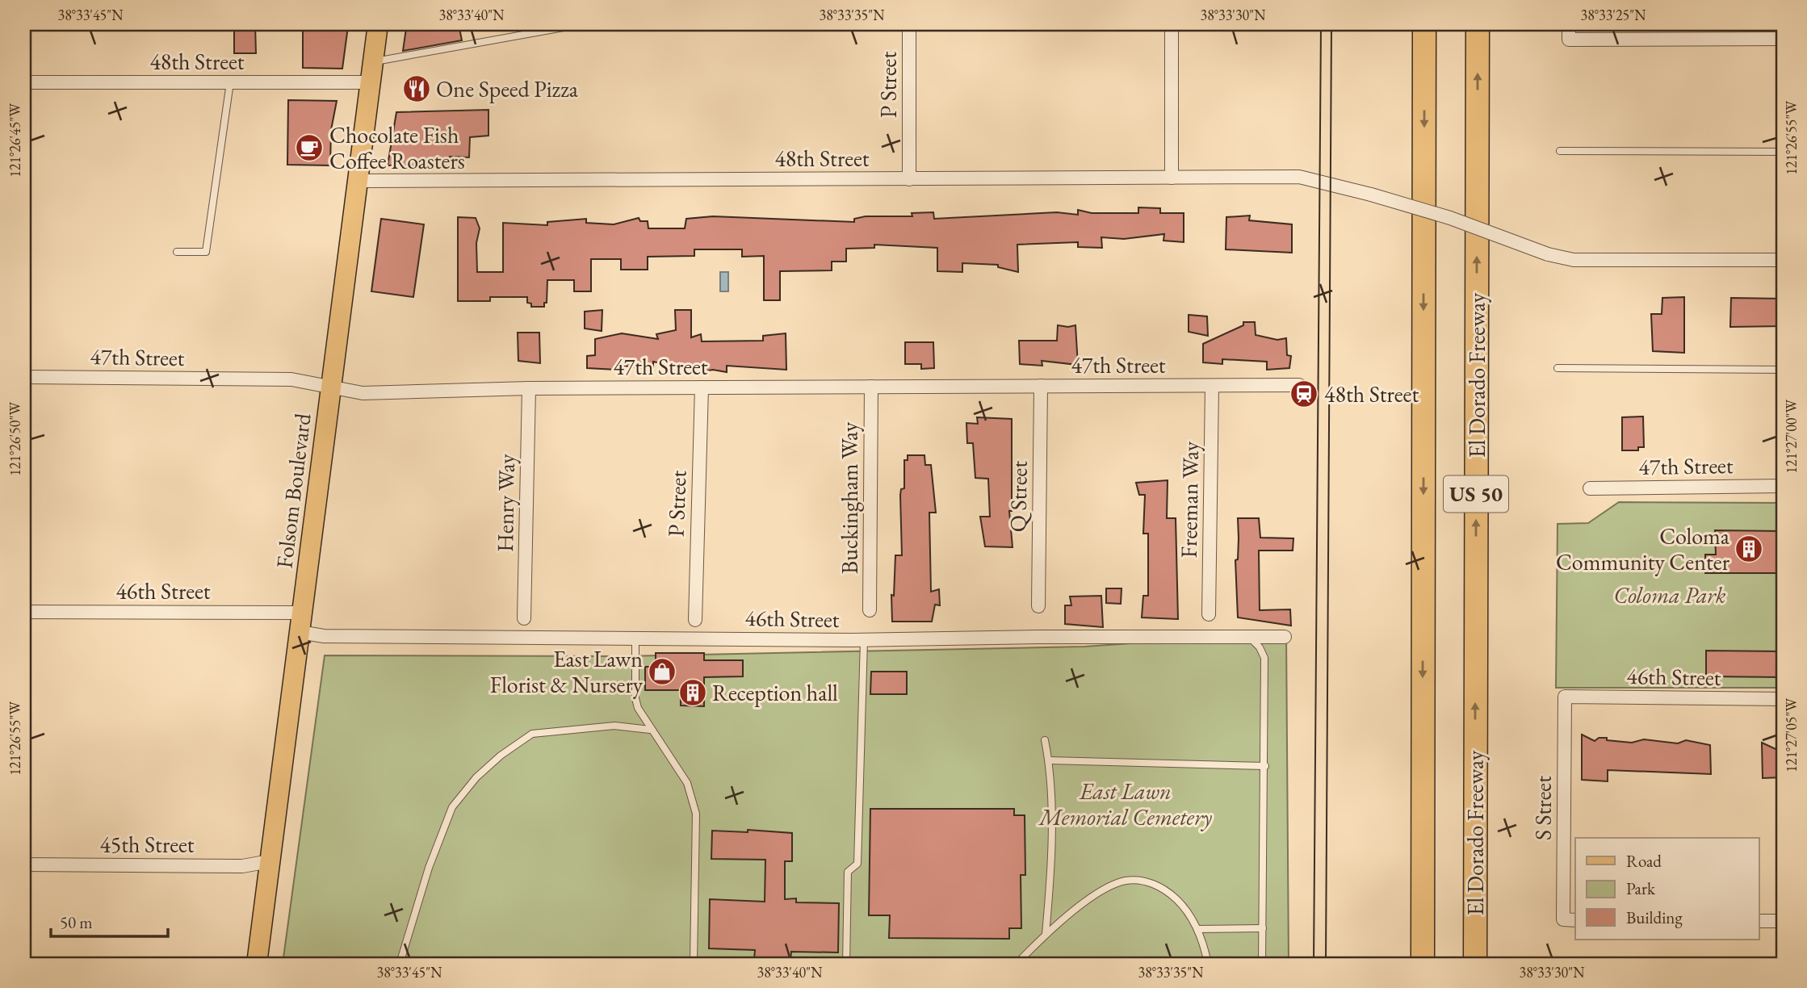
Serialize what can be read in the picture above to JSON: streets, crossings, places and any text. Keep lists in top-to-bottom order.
{
  "streets": {
    "highway": ["El Dorado Freeway", "US 50"],
    "main road": ["Folsom Boulevard"],
    "street": [
      "48th Street",
      "P Street",
      "47th Street",
      "Q Street",
      "Buckingham Way",
      "Freeman Way",
      "Henry Way",
      "46th Street",
      "S Street",
      "45th Street"
    ]
  },
  "crossings": [
    ["48th Street", "P Street"],
    ["48th Street", "Folsom Boulevard"],
    ["P Street", "47th Street"],
    ["47th Street", "Folsom Boulevard"],
    ["47th Street", "Q Street"],
    ["47th Street", "Buckingham Way"],
    ["47th Street", "Freeman Way"],
    ["47th Street", "Henry Way"],
    ["Folsom Boulevard", "46th Street"],
    ["Folsom Boulevard", "45th Street"],
    ["46th Street", "S Street"]
  ],
  "parks": ["Coloma Park", "East Lawn Memorial Cemetery"],
  "places": {
    "restaurant": ["One Speed Pizza"],
    "cafe": ["Chocolate Fish Coffee Roasters"],
    "station": ["48th Street"],
    "building": ["Coloma Community Center", "Reception hall"],
    "shop": ["East Lawn Florist & Nursery"]
  },
  "legend": ["Road", "Park", "Building"],
  "scale_bar": "50 m",
  "coordinates": [
    "38°33'45\"N",
    "38°33'40\"N",
    "38°33'35\"N",
    "38°33'30\"N",
    "38°33'25\"N",
    "121°26'55\"W",
    "121°26'45\"W",
    "121°27'00\"W",
    "121°26'50\"W",
    "121°27'05\"W"
  ]
}
